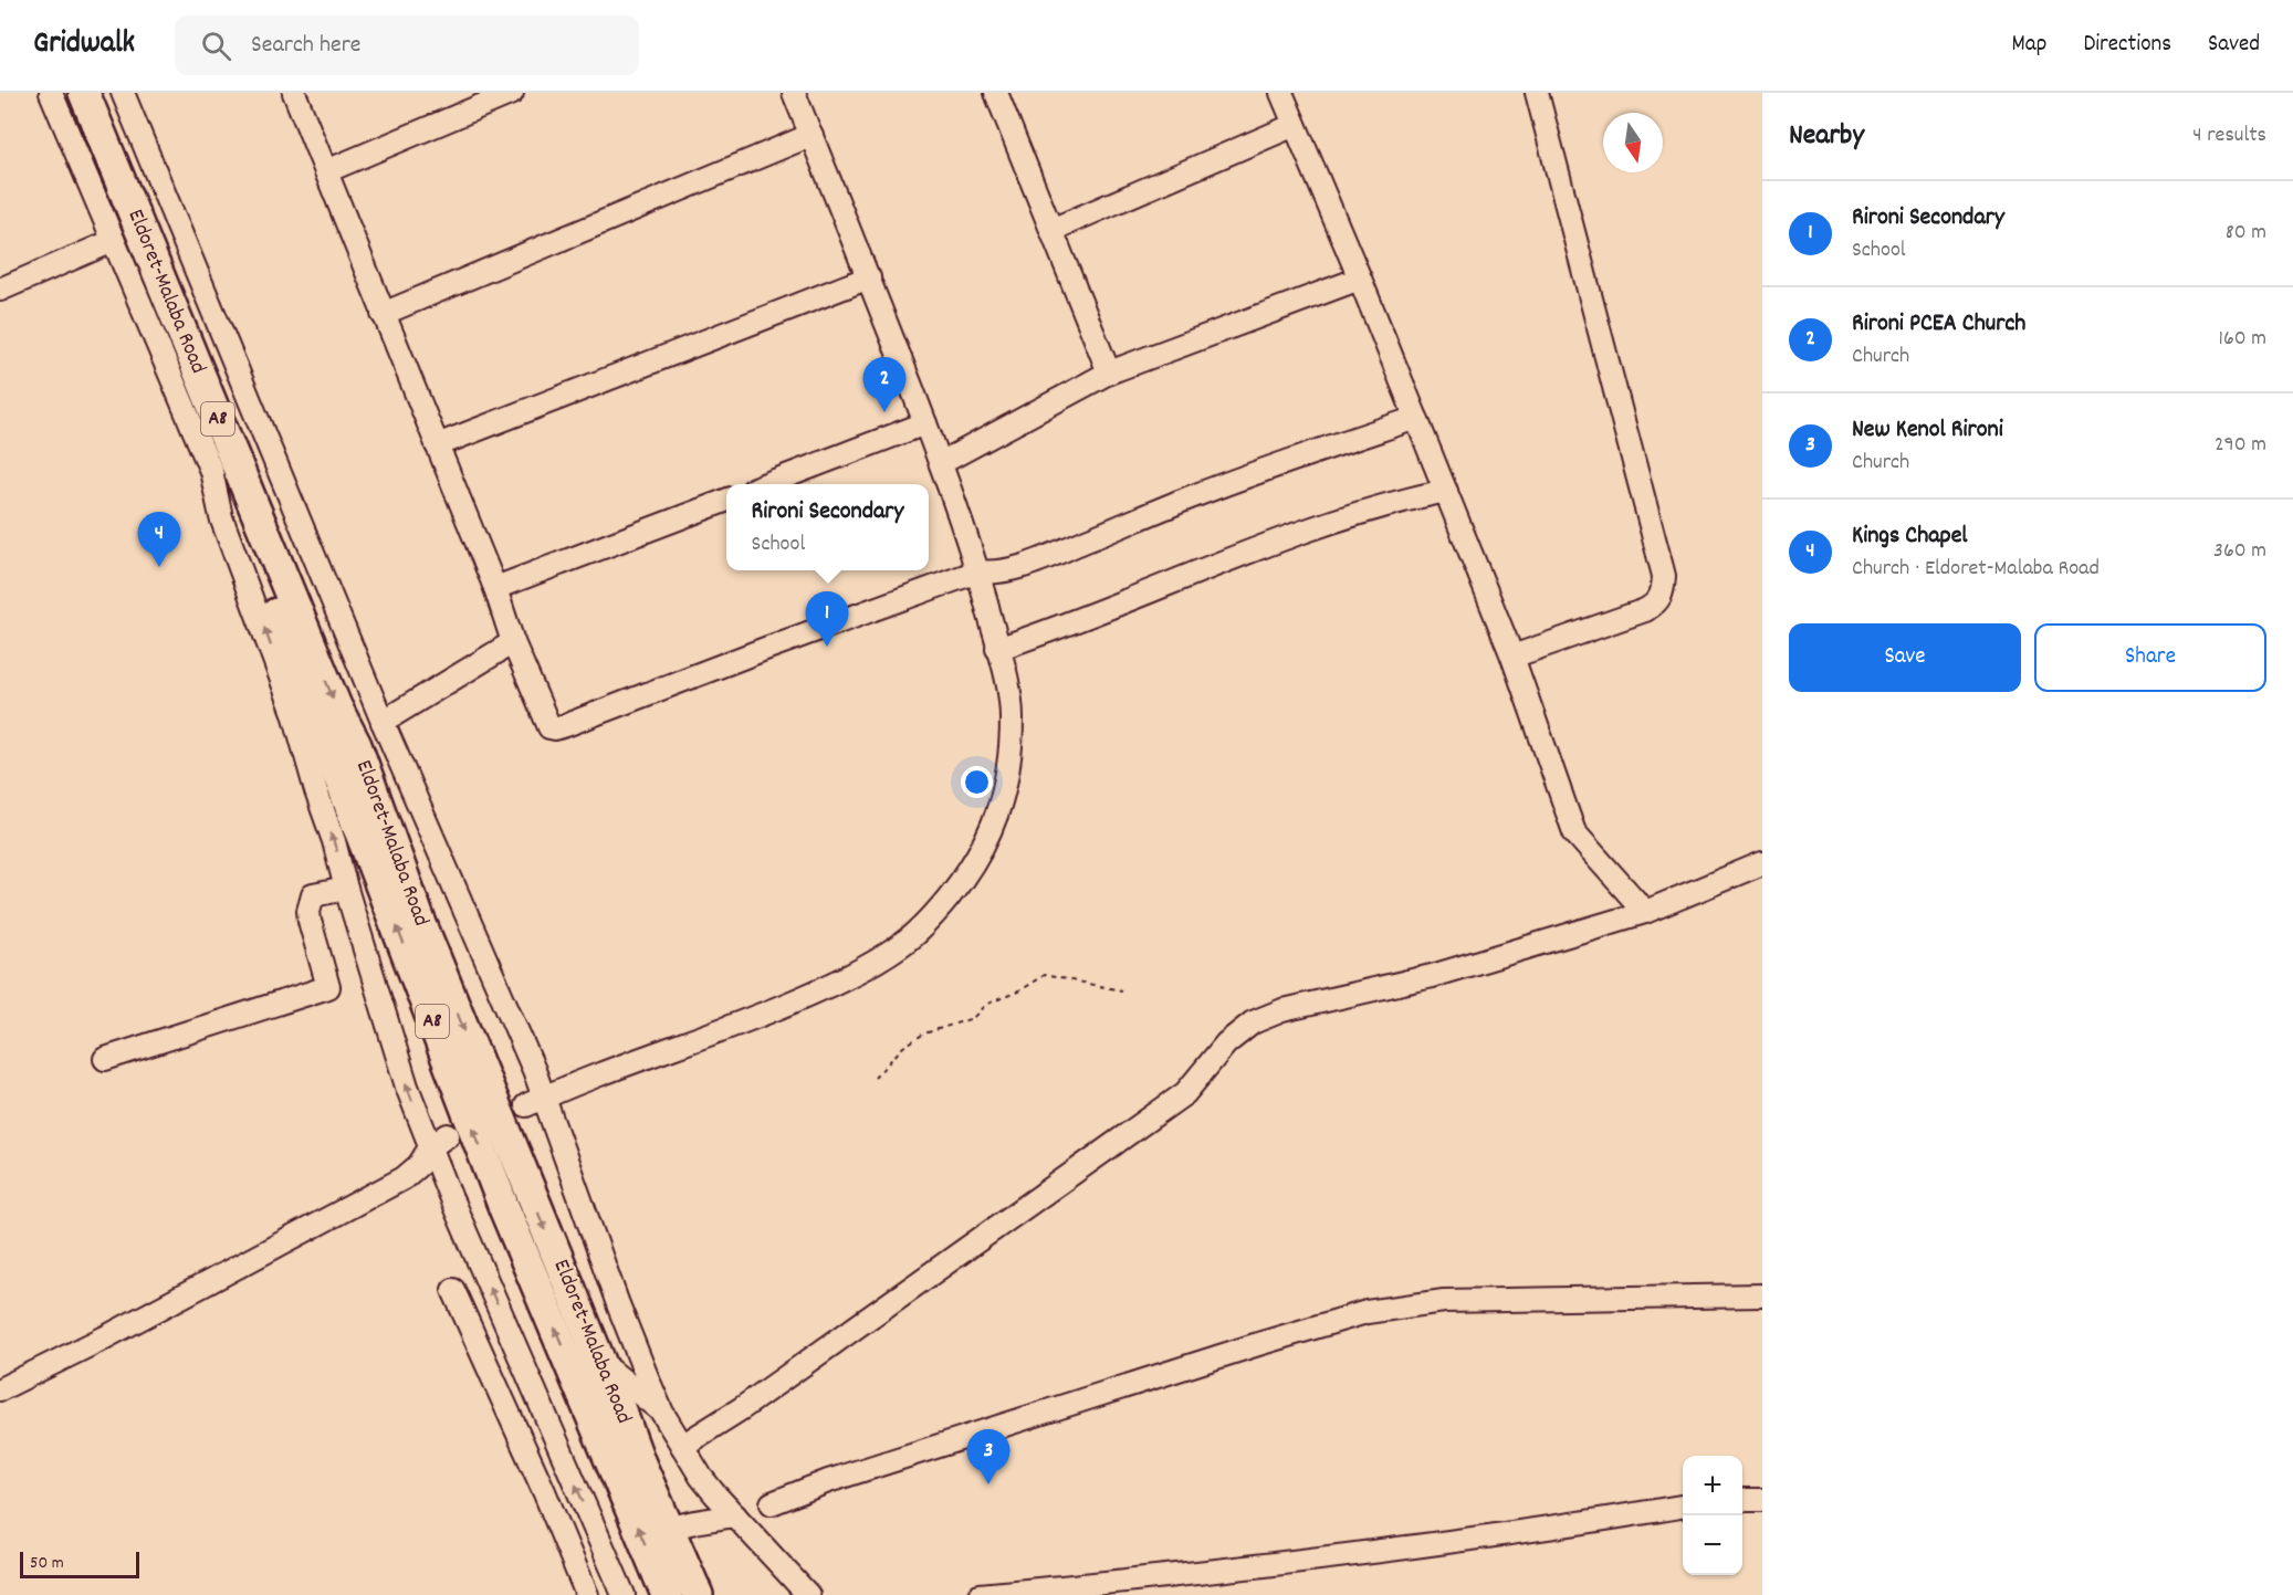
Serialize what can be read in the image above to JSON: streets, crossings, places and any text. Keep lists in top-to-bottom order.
{
  "streets": {
    "highway": ["Eldoret-Malaba Road", "A8"]
  },
  "scale_bar": "50 m",
  "north": "bottom",
  "page": {
    "header": "Gridwalk",
    "search": "Search here",
    "nav": ["Map", "Directions", "Saved"],
    "heading": ["Nearby", "4 results"],
    "list": [
      {
        "mark": "1",
        "name": "Rironi Secondary",
        "note": "School",
        "value": "80 m"
      },
      {
        "mark": "2",
        "name": "Rironi PCEA Church",
        "note": "Church",
        "value": "160 m"
      },
      {
        "mark": "3",
        "name": "New Kenol Rironi",
        "note": "Church",
        "value": "290 m"
      },
      {
        "mark": "4",
        "name": "Kings Chapel",
        "note": "Church · Eldoret-Malaba Road",
        "value": "360 m"
      }
    ],
    "pins": [
      "2",
      "4",
      "1",
      "3"
    ],
    "popup": ["Rironi Secondary", "School"],
    "buttons": ["Save", "Share"],
    "map_buttons": ["+", "−"],
    "scale": "50 m"
  }
}
